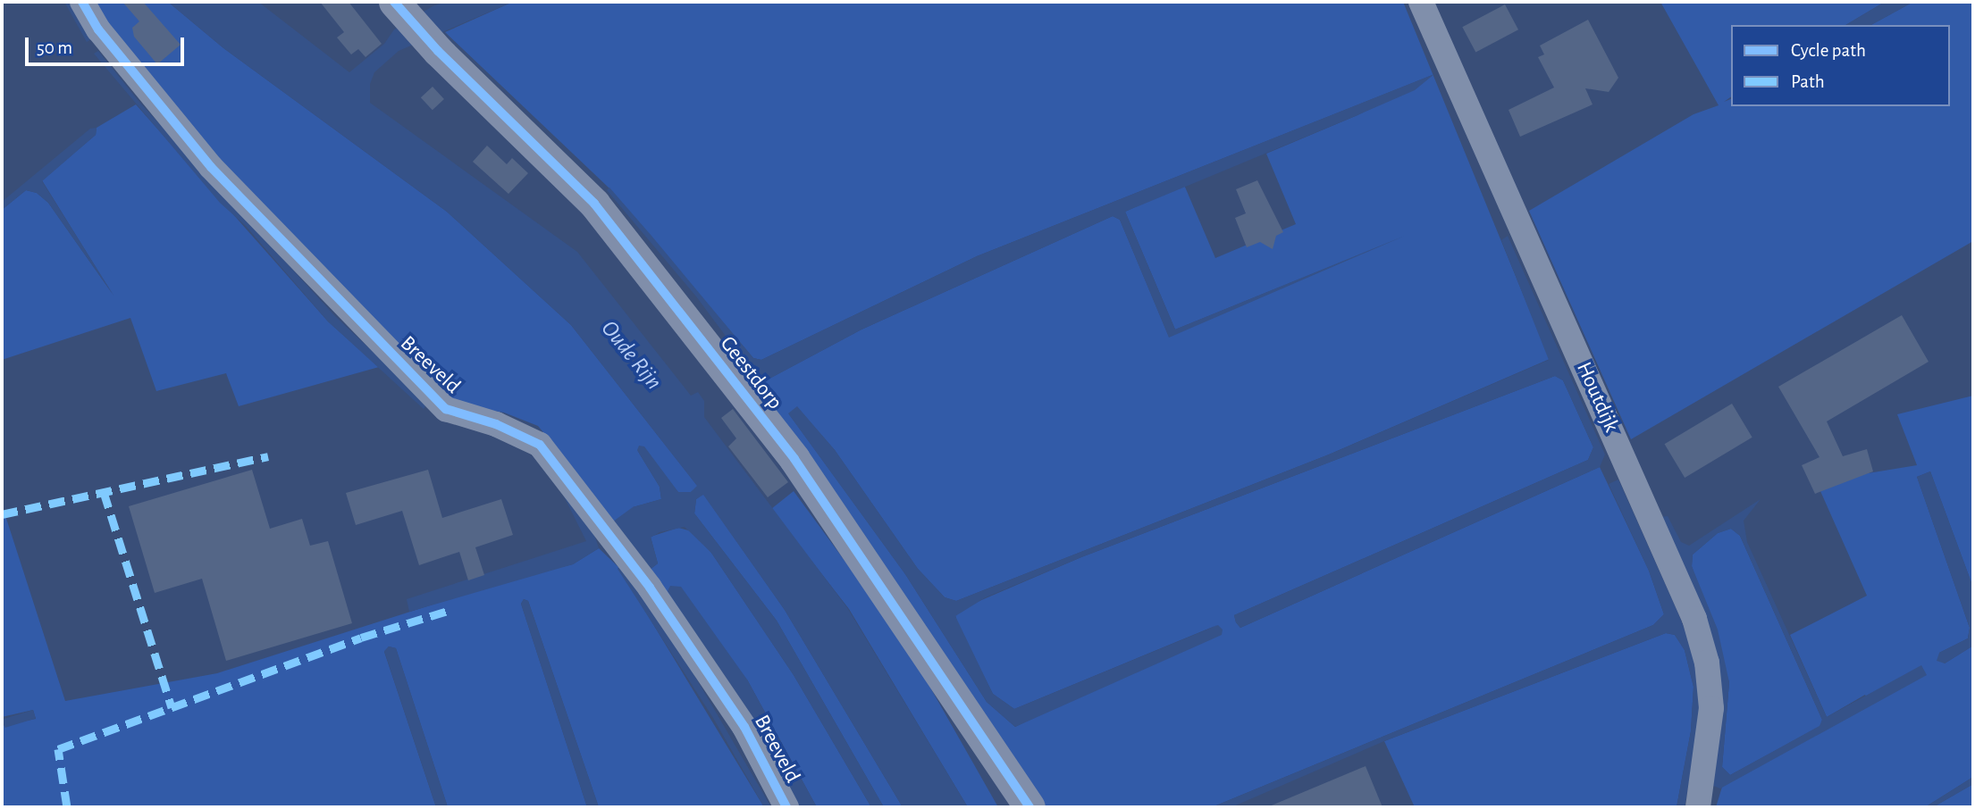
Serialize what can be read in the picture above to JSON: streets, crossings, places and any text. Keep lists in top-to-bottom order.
{
  "streets": {
    "main road": ["Geestdorp"],
    "street": ["Breeveld", "Houtdijk"]
  },
  "water": ["Oude Rijn"],
  "legend": ["Cycle path", "Path"],
  "scale_bar": "50 m"
}
